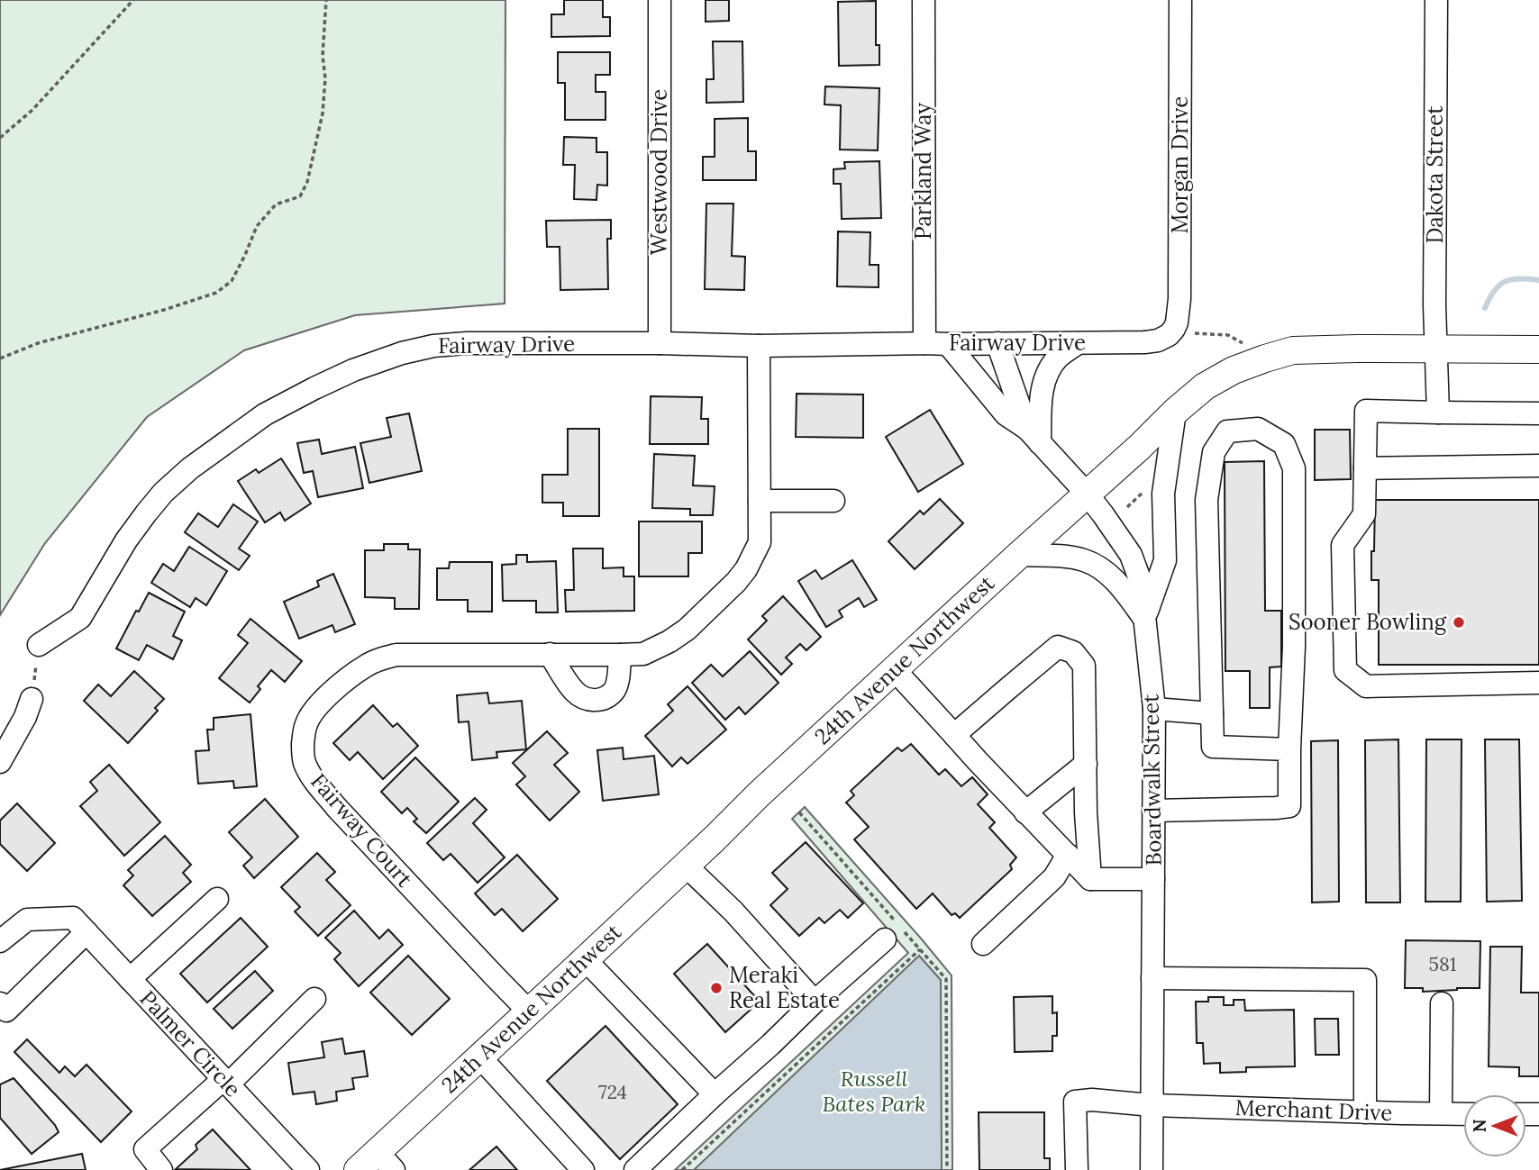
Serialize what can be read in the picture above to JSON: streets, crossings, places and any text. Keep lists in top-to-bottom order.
{
  "streets": {
    "main road": ["24th Avenue Northwest"],
    "street": [
      "Morgan Drive",
      "Parkland Way",
      "Westwood Drive",
      "Dakota Street",
      "Fairway Drive",
      "Boardwalk Street",
      "Fairway Court",
      "Palmer Circle",
      "Merchant Drive"
    ]
  },
  "crossings": [
    ["Morgan Drive", "Fairway Drive"],
    ["Parkland Way", "Fairway Drive"],
    ["Westwood Drive", "Fairway Drive"],
    ["Dakota Street", "24th Avenue Northwest"],
    ["Fairway Drive", "Fairway Court"],
    ["24th Avenue Northwest", "Boardwalk Street"],
    ["24th Avenue Northwest", "Fairway Court"],
    ["Boardwalk Street", "Merchant Drive"]
  ],
  "parks": ["Russell Bates Park"],
  "places": ["Sooner Bowling", "Meraki Real Estate"],
  "house_numbers": ["581", "724"],
  "north": "left"
}
